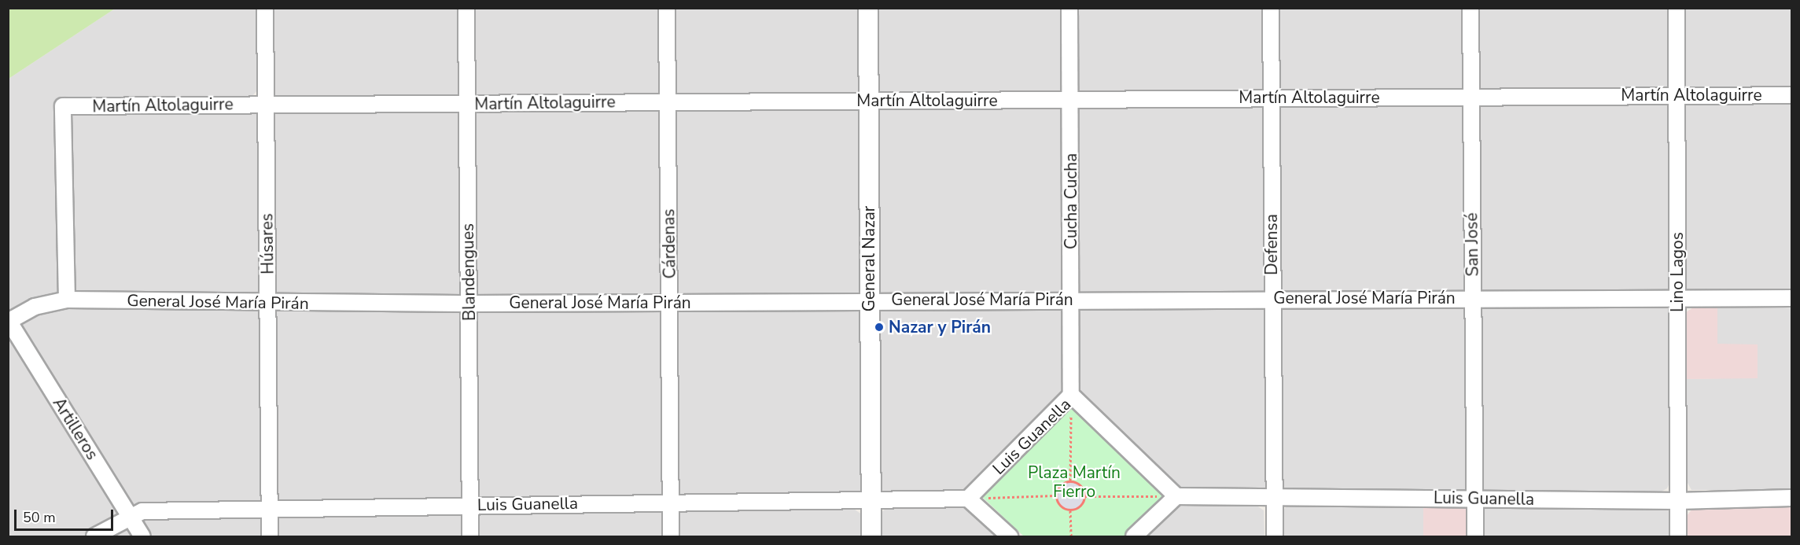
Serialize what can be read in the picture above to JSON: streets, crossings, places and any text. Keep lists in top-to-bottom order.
{
  "streets": {
    "street": [
      "Martín Altolaguirre",
      "Cucha Cucha",
      "Húsares",
      "Cárdenas",
      "Defensa",
      "San José",
      "General Nazar",
      "Blandengues",
      "Lino Lagos",
      "General José María Pirán",
      "Artilleros",
      "Luis Guanella"
    ]
  },
  "crossings": [
    ["Martín Altolaguirre", "Cucha Cucha"],
    ["Martín Altolaguirre", "Húsares"],
    ["Martín Altolaguirre", "Cárdenas"],
    ["Martín Altolaguirre", "Defensa"],
    ["Martín Altolaguirre", "San José"],
    ["Martín Altolaguirre", "General Nazar"],
    ["Martín Altolaguirre", "Blandengues"],
    ["Martín Altolaguirre", "Lino Lagos"],
    ["Martín Altolaguirre", "General José María Pirán"],
    ["Cucha Cucha", "General José María Pirán"],
    ["Cucha Cucha", "Luis Guanella"],
    ["Húsares", "General José María Pirán"],
    ["Húsares", "Luis Guanella"],
    ["Cárdenas", "General José María Pirán"],
    ["Cárdenas", "Luis Guanella"],
    ["Defensa", "General José María Pirán"],
    ["Defensa", "Luis Guanella"],
    ["San José", "General José María Pirán"],
    ["San José", "Luis Guanella"],
    ["General Nazar", "General José María Pirán"],
    ["General Nazar", "Luis Guanella"],
    ["Blandengues", "General José María Pirán"],
    ["Blandengues", "Luis Guanella"],
    ["Lino Lagos", "General José María Pirán"],
    ["Lino Lagos", "Luis Guanella"],
    ["General José María Pirán", "Artilleros"],
    ["Artilleros", "Luis Guanella"]
  ],
  "parks": ["Plaza Martín Fierro"],
  "places": ["Nazar y Pirán"],
  "scale_bar": "50 m"
}
